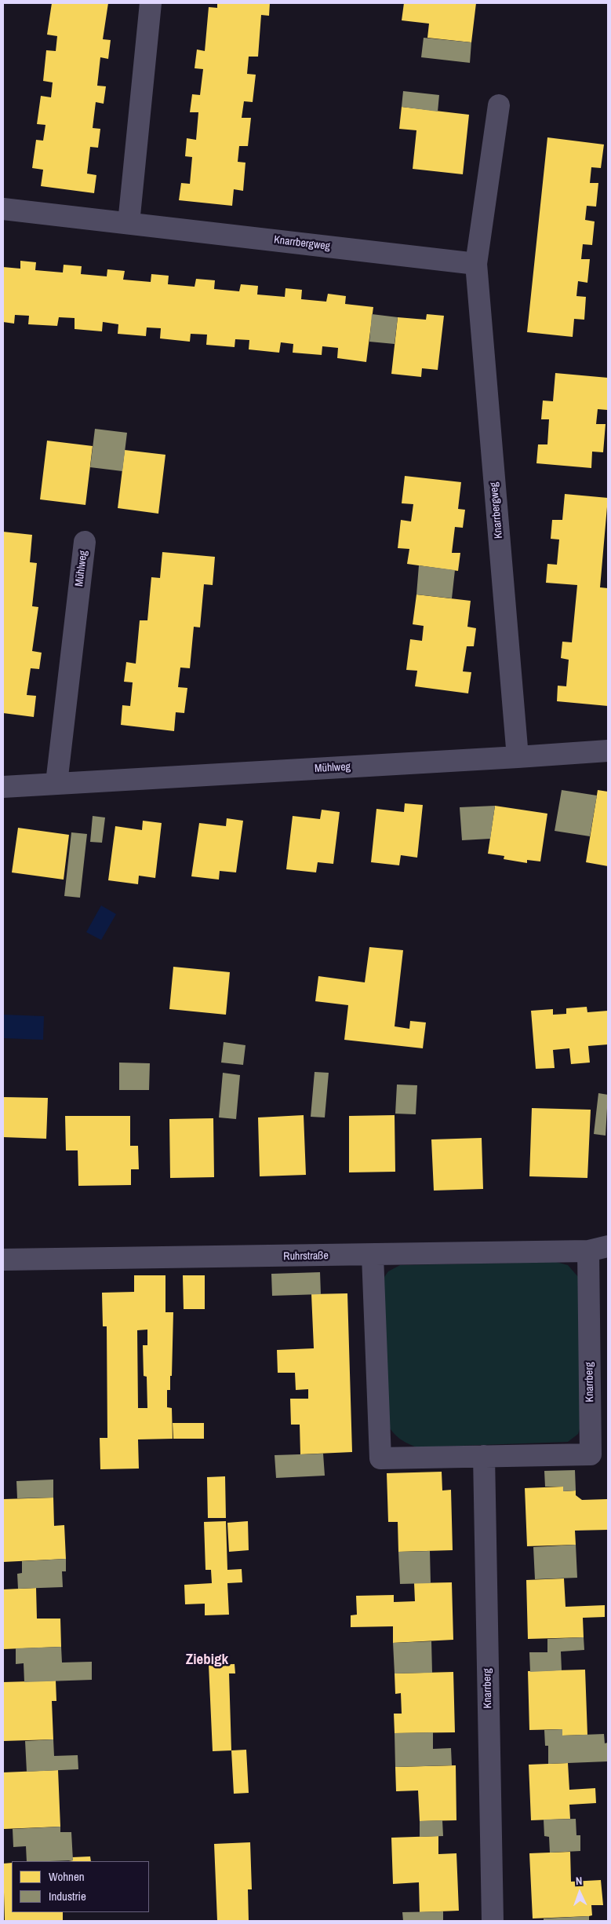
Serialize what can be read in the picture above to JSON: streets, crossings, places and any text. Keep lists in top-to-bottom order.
{
  "streets": {
    "street": [
      "Knarrbergweg",
      "Mühlweg",
      "Ruhrstraße",
      "Knarrberg"
    ]
  },
  "crossings": [
    ["Knarrbergweg", "Mühlweg"],
    ["Ruhrstraße", "Knarrberg"]
  ],
  "districts": ["Ziebigk"],
  "legend": ["Wohnen", "Industrie"],
  "north": "top"
}
